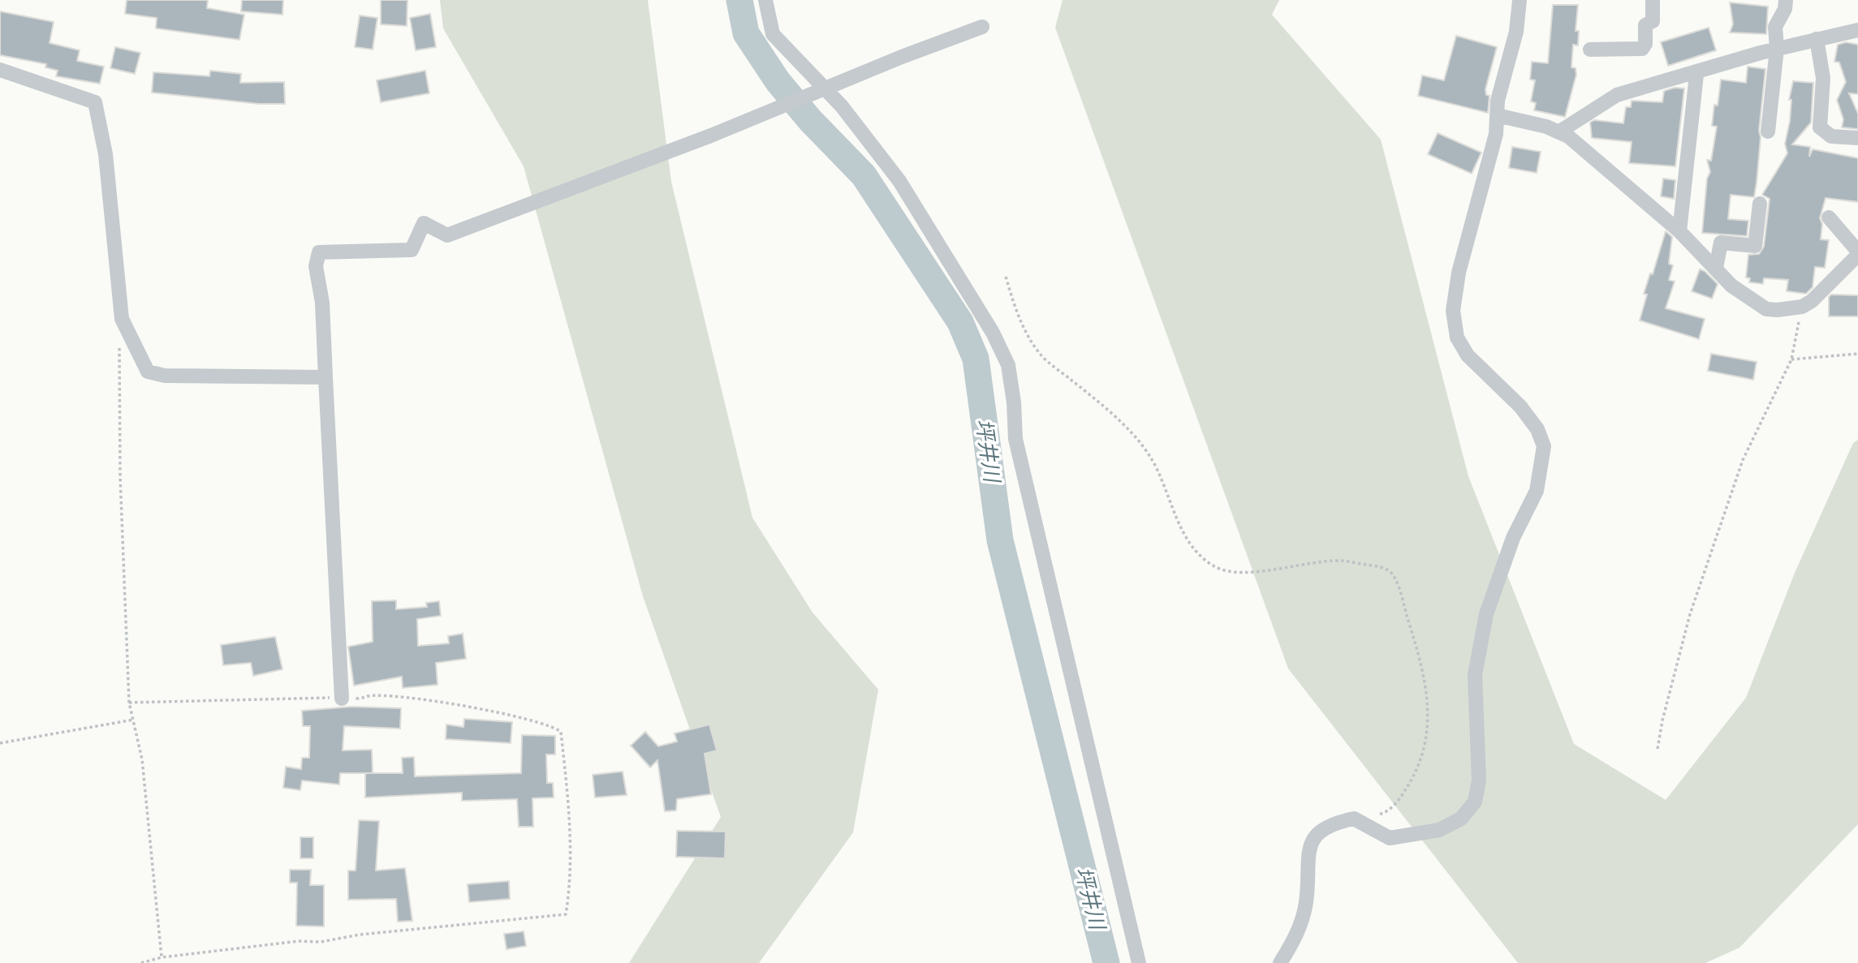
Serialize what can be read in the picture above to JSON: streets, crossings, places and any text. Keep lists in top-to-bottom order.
{
  "water": ["坪井川"]
}
